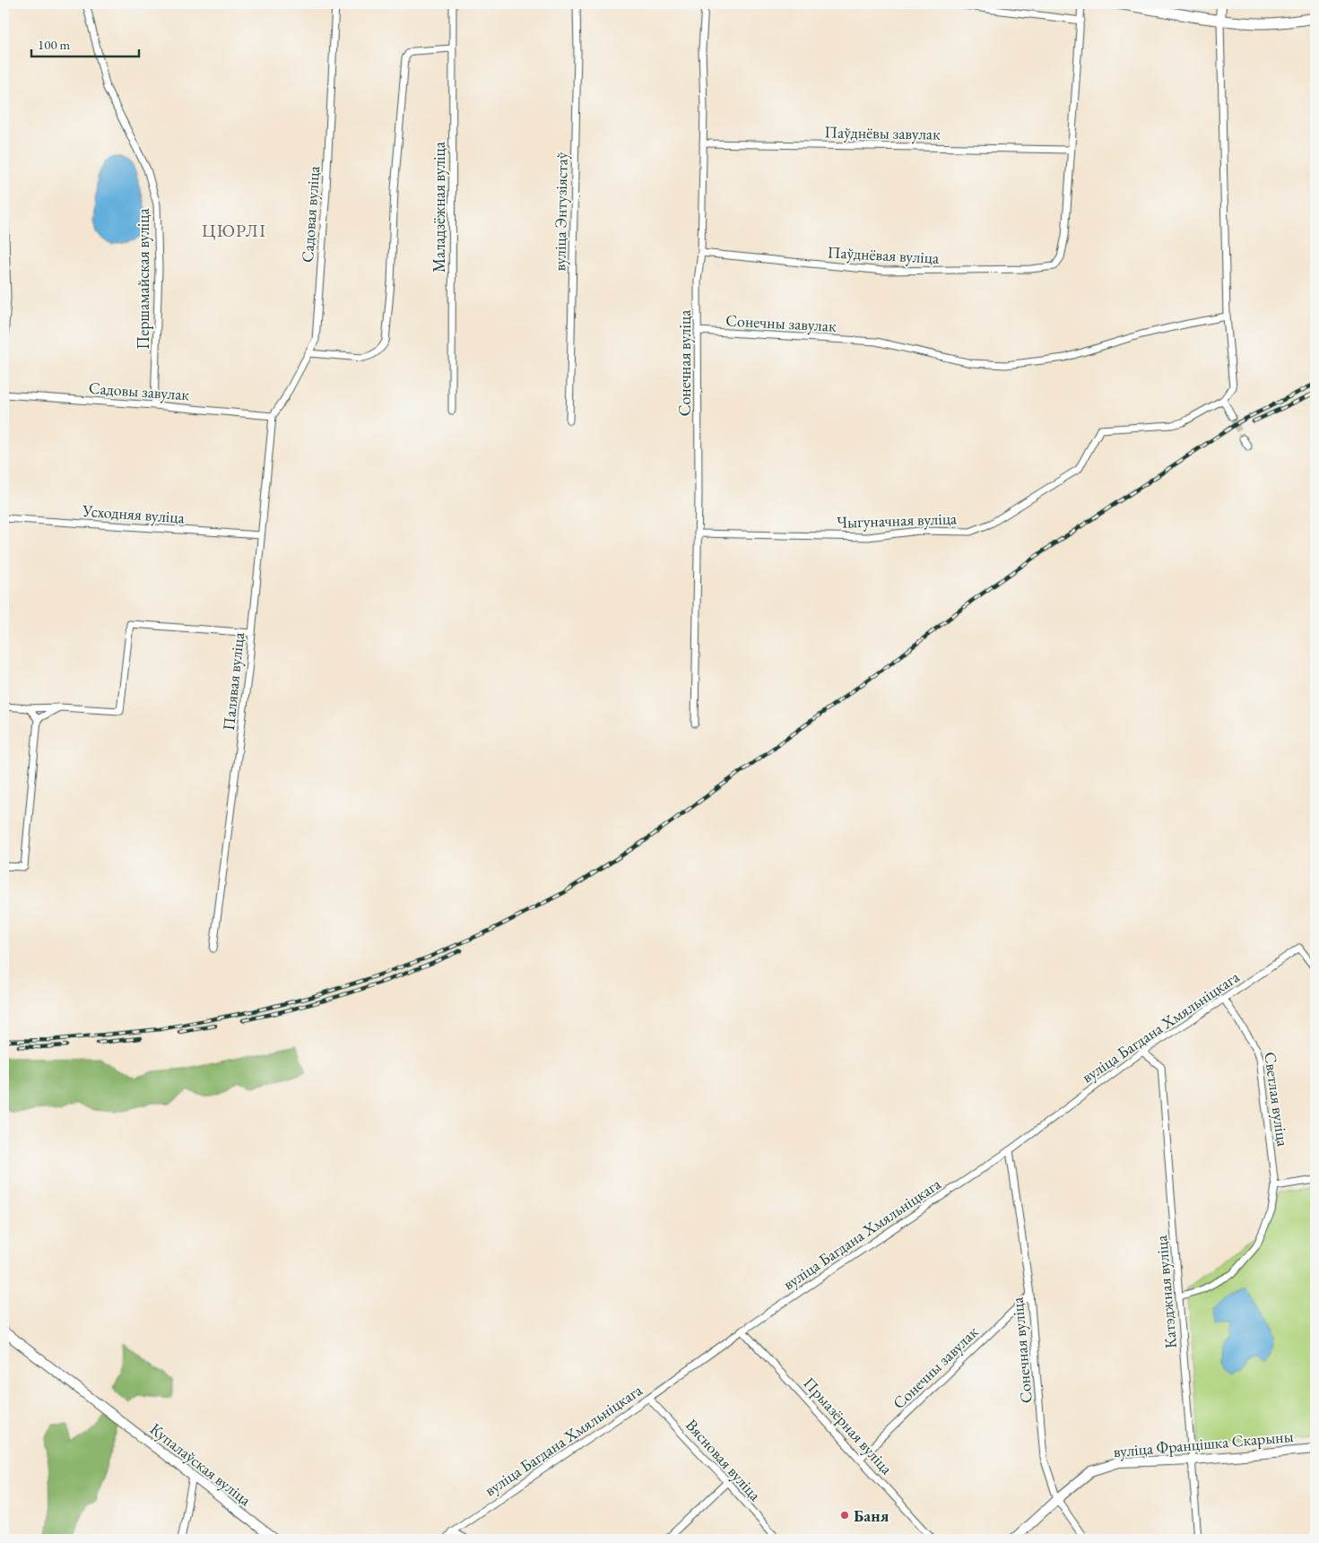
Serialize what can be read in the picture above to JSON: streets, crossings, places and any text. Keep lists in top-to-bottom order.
{
  "streets": {
    "street": [
      "Паўднёвы завулак",
      "Маладзёжная вуліца",
      "вуліца Энтузіястаў",
      "Садовая вуліца",
      "Паўднёвая вуліца",
      "Першамайская вуліца",
      "Сонечны завулак",
      "Сонечная вуліца",
      "Садовы завулак",
      "Усходняя вуліца",
      "Чыгуначная вуліца",
      "Палявая вуліца",
      "вуліца Багдана Хмяльніцкага",
      "Светлая вуліца",
      "Катэджная вуліца",
      "Прыазёрная вуліца",
      "вуліца Францішка Скарыны",
      "Вясновая вуліца",
      "Купалаўская вуліца"
    ]
  },
  "crossings": [
    ["Паўднёвы завулак", "Паўднёвая вуліца"],
    ["Паўднёвы завулак", "Сонечная вуліца"],
    ["Садовая вуліца", "Садовы завулак"],
    ["Садовая вуліца", "Палявая вуліца"],
    ["Паўднёвая вуліца", "Сонечная вуліца"],
    ["Першамайская вуліца", "Садовы завулак"],
    ["Сонечны завулак", "Сонечная вуліца"],
    ["Сонечны завулак", "Прыазёрная вуліца"],
    ["Сонечная вуліца", "Чыгуначная вуліца"],
    ["Сонечная вуліца", "вуліца Багдана Хмяльніцкага"],
    ["Сонечная вуліца", "вуліца Францішка Скарыны"],
    ["Садовы завулак", "Палявая вуліца"],
    ["Усходняя вуліца", "Палявая вуліца"],
    ["вуліца Багдана Хмяльніцкага", "Светлая вуліца"],
    ["вуліца Багдана Хмяльніцкага", "Катэджная вуліца"],
    ["вуліца Багдана Хмяльніцкага", "Прыазёрная вуліца"],
    ["вуліца Багдана Хмяльніцкага", "Вясновая вуліца"],
    ["Светлая вуліца", "Катэджная вуліца"],
    ["Катэджная вуліца", "вуліца Францішка Скарыны"]
  ],
  "districts": ["ЦЮРЛІ"],
  "places": ["Баня"],
  "scale_bar": "100 m"
}
